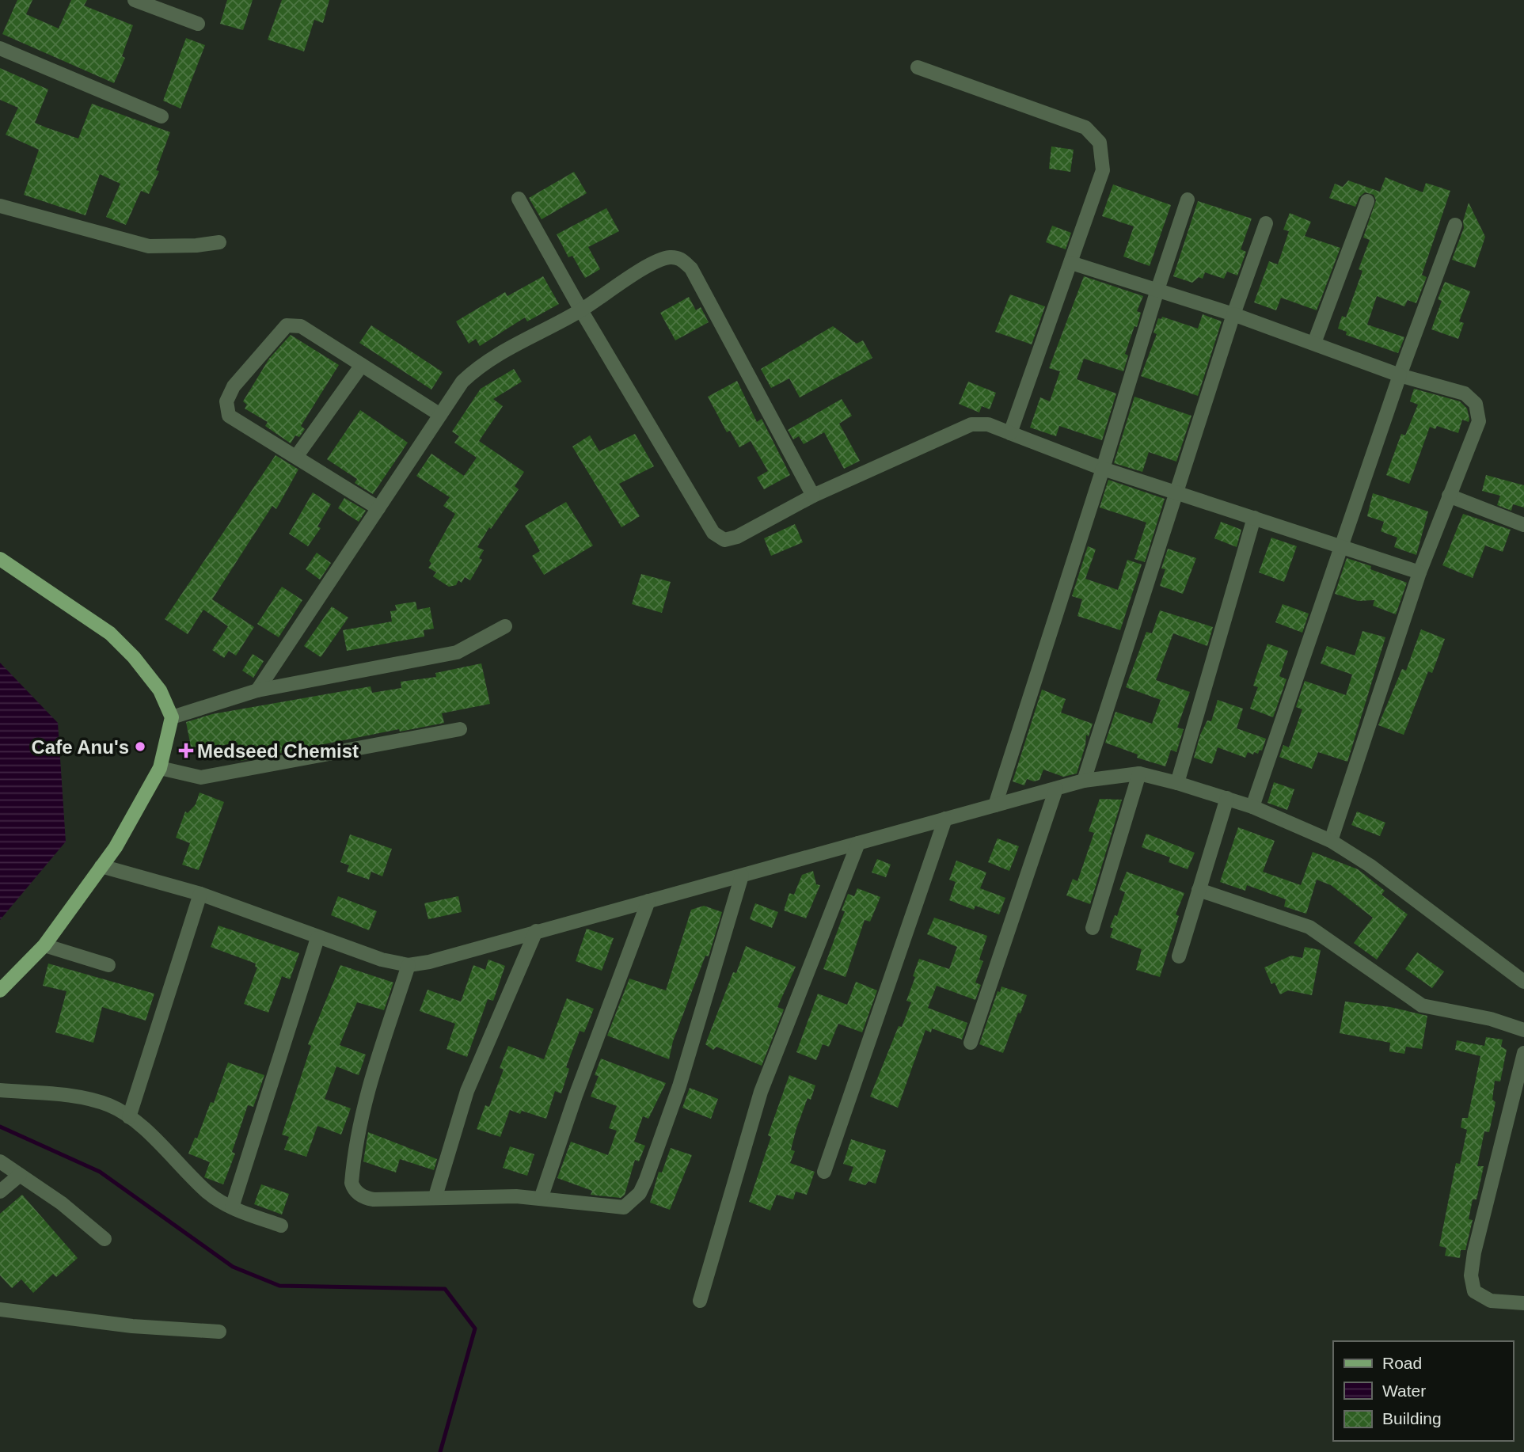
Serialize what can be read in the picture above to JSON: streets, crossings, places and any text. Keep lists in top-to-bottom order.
{
  "places": {
    "other": ["Cafe Anu's"],
    "health": ["Medseed Chemist"]
  },
  "legend": ["Road", "Water", "Building"]
}
